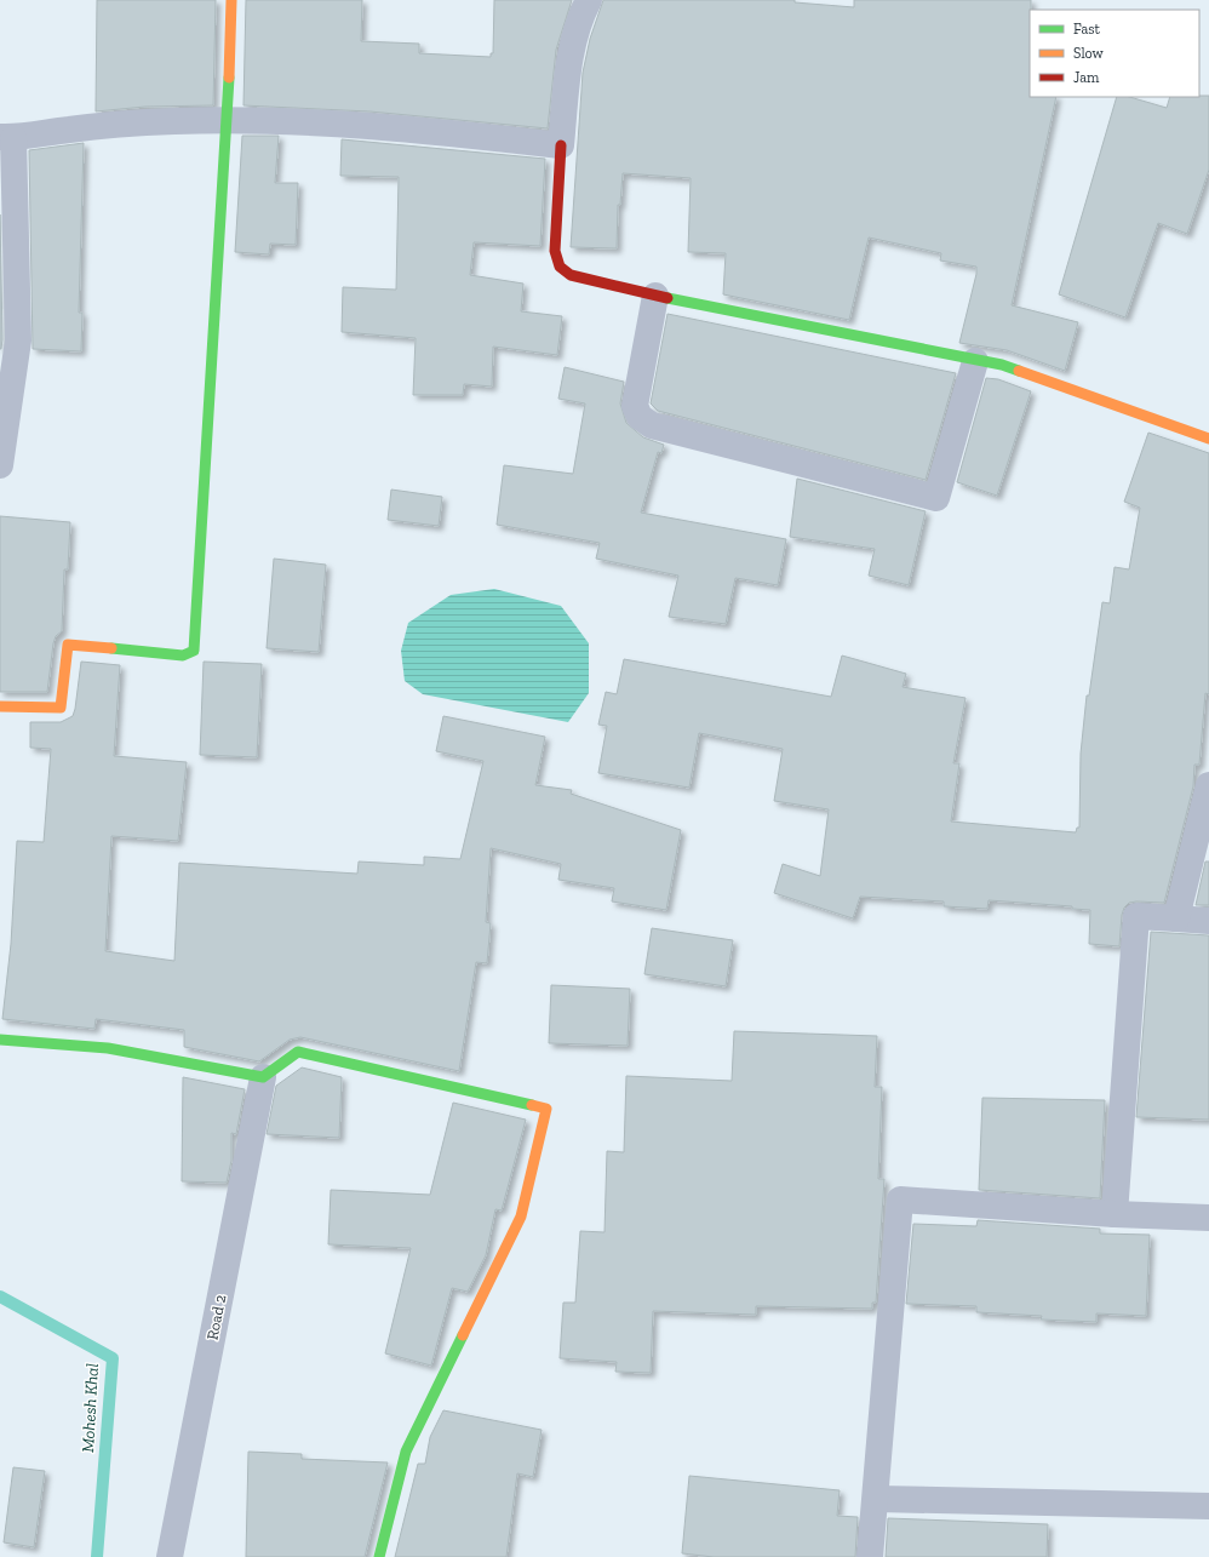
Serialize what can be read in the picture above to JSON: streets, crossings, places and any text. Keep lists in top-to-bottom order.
{
  "streets": {
    "street": ["Road 2"]
  },
  "water": ["Mohesh Khal"],
  "legend": ["Fast", "Slow", "Jam"]
}
